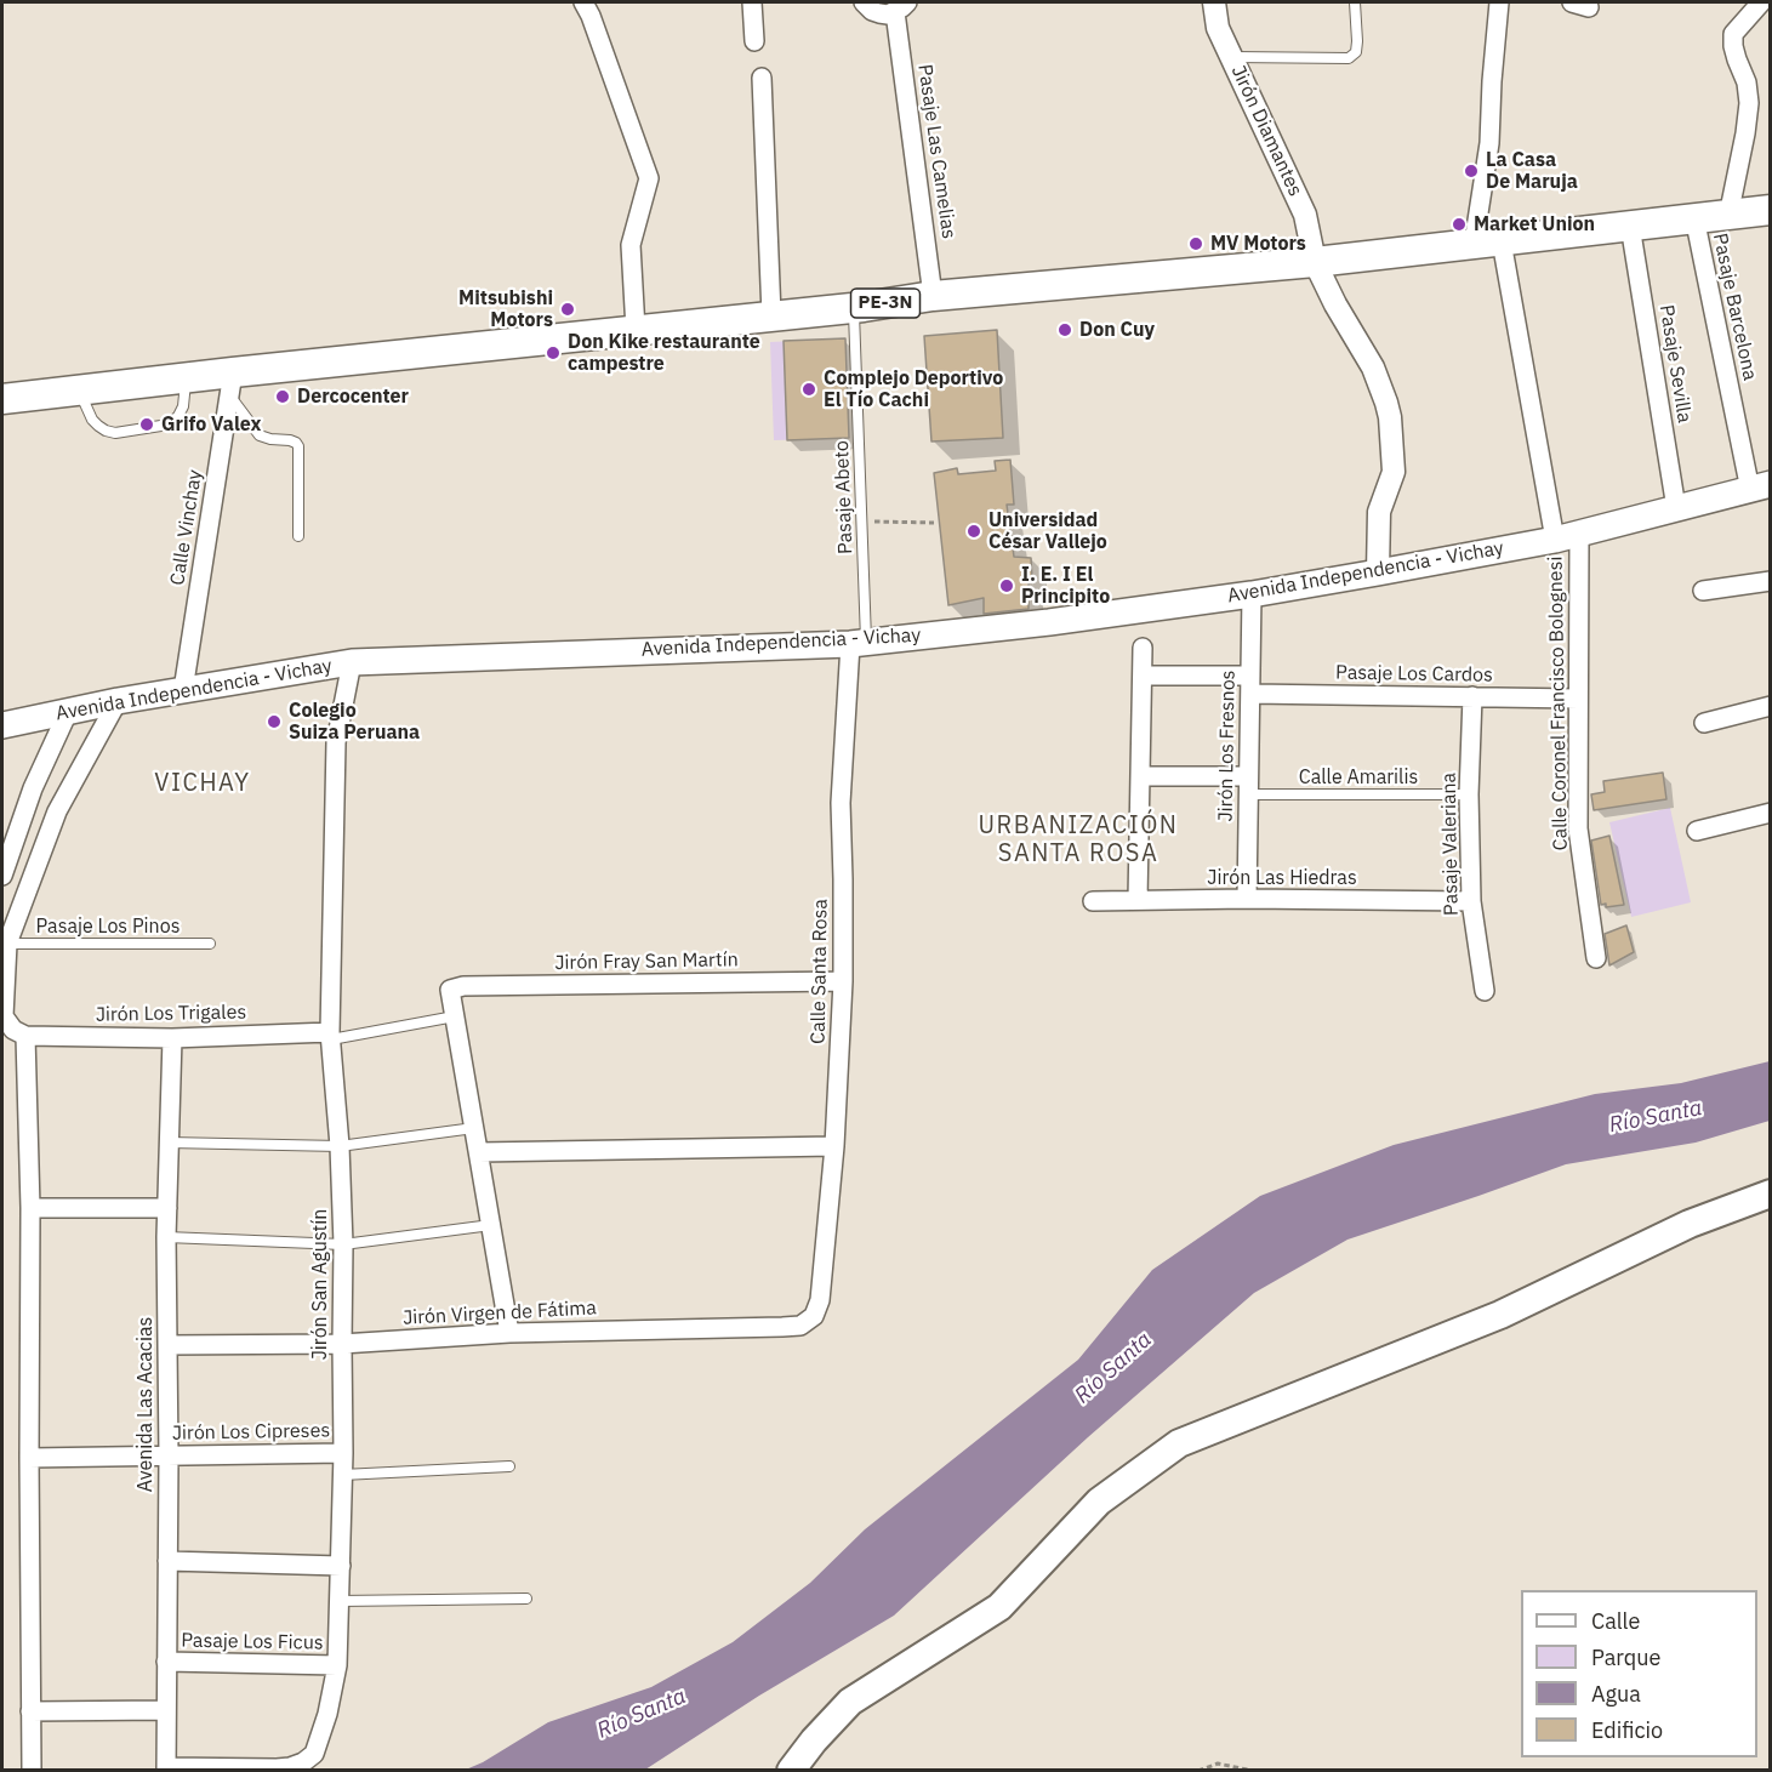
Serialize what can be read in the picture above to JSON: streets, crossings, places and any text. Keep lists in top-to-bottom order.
{
  "streets": {
    "highway": ["PE-3N"],
    "main road": ["Avenida Independencia - Vichay"],
    "street": [
      "Jirón Diamantes",
      "Pasaje Las Camelias",
      "Pasaje Barcelona",
      "Pasaje Sevilla",
      "Calle Vinchay",
      "Pasaje Los Cardos",
      "Calle Coronel Francisco Bolognesi",
      "Jirón Los Fresnos",
      "Pasaje Valeriana",
      "Jirón Las Hiedras",
      "Jirón Fray San Martín",
      "Calle Santa Rosa",
      "Jirón Los Trigales",
      "Jirón San Agustín",
      "Jirón Virgen de Fátima",
      "Avenida Las Acacias",
      "Jirón Los Cipreses",
      "Pasaje Los Ficus"
    ],
    "lane": ["Pasaje Abeto", "Calle Amarilis", "Pasaje Los Pinos"]
  },
  "crossings": [
    ["Jirón Diamantes", "PE-3N"],
    ["Jirón Diamantes", "Avenida Independencia - Vichay"],
    ["Pasaje Las Camelias", "PE-3N"],
    ["PE-3N", "Pasaje Barcelona"],
    ["PE-3N", "Pasaje Sevilla"],
    ["PE-3N", "Pasaje Abeto"],
    ["PE-3N", "Calle Vinchay"],
    ["PE-3N", "Calle Coronel Francisco Bolognesi"],
    ["Pasaje Barcelona", "Avenida Independencia - Vichay"],
    ["Pasaje Sevilla", "Avenida Independencia - Vichay"],
    ["Pasaje Abeto", "Avenida Independencia - Vichay"],
    ["Pasaje Abeto", "Calle Santa Rosa"],
    ["Calle Vinchay", "Avenida Independencia - Vichay"],
    ["Avenida Independencia - Vichay", "Calle Coronel Francisco Bolognesi"],
    ["Avenida Independencia - Vichay", "Jirón Los Fresnos"],
    ["Avenida Independencia - Vichay", "Calle Santa Rosa"],
    ["Avenida Independencia - Vichay", "Jirón San Agustín"],
    ["Pasaje Los Cardos", "Calle Coronel Francisco Bolognesi"],
    ["Pasaje Los Cardos", "Jirón Los Fresnos"],
    ["Pasaje Los Cardos", "Pasaje Valeriana"],
    ["Jirón Los Fresnos", "Calle Amarilis"],
    ["Jirón Los Fresnos", "Jirón Las Hiedras"],
    ["Calle Amarilis", "Pasaje Valeriana"],
    ["Pasaje Valeriana", "Jirón Las Hiedras"],
    ["Jirón Fray San Martín", "Calle Santa Rosa"],
    ["Calle Santa Rosa", "Jirón Virgen de Fátima"],
    ["Jirón Los Trigales", "Jirón San Agustín"],
    ["Jirón Los Trigales", "Avenida Las Acacias"],
    ["Jirón San Agustín", "Jirón Virgen de Fátima"],
    ["Jirón San Agustín", "Avenida Las Acacias"],
    ["Jirón San Agustín", "Jirón Los Cipreses"],
    ["Jirón San Agustín", "Pasaje Los Ficus"],
    ["Jirón Virgen de Fátima", "Avenida Las Acacias"],
    ["Avenida Las Acacias", "Jirón Los Cipreses"],
    ["Avenida Las Acacias", "Pasaje Los Ficus"]
  ],
  "districts": ["VICHAY", "URBANIZACIÓN SANTA ROSA"],
  "water": ["Río Santa"],
  "places": [
    "La Casa De Maruja",
    "Market Union",
    "MV Motors",
    "Mitsubishi Motors",
    "Don Cuy",
    "Don Kike restaurante campestre",
    "Complejo Deportivo El Tío Cachi",
    "Dercocenter",
    "Grifo Valex",
    "Universidad César Vallejo",
    "I. E. I El Principito",
    "Colegio Suiza Peruana"
  ],
  "legend": [
    "Calle",
    "Parque",
    "Agua",
    "Edificio"
  ]
}
